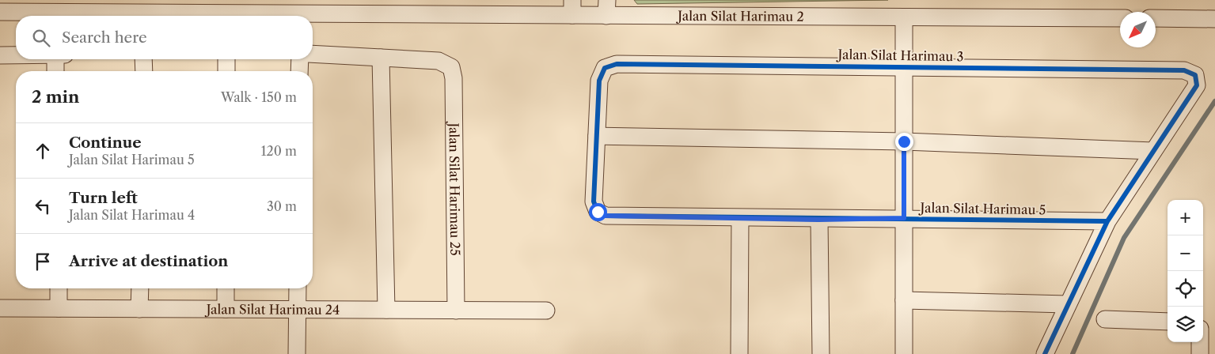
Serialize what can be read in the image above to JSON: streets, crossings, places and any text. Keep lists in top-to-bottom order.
{
  "streets": {
    "street": [
      "Jalan Silat Harimau 2",
      "Jalan Silat Harimau 3",
      "Jalan Silat Harimau 25",
      "Jalan Silat Harimau 5",
      "Jalan Silat Harimau 24"
    ]
  },
  "crossings": [
    ["Jalan Silat Harimau 3", "Jalan Silat Harimau 5"],
    ["Jalan Silat Harimau 25", "Jalan Silat Harimau 24"]
  ],
  "north": "bottom left",
  "page": {
    "search": "Search here",
    "heading": ["2 min", "Walk · 150 m"],
    "list": [
      ["Continue", "Jalan Silat Harimau 5", "120 m"],
      ["Turn left", "Jalan Silat Harimau 4", "30 m"],
      "Arrive at destination"
    ],
    "map_buttons": ["+", "−"]
  }
}
